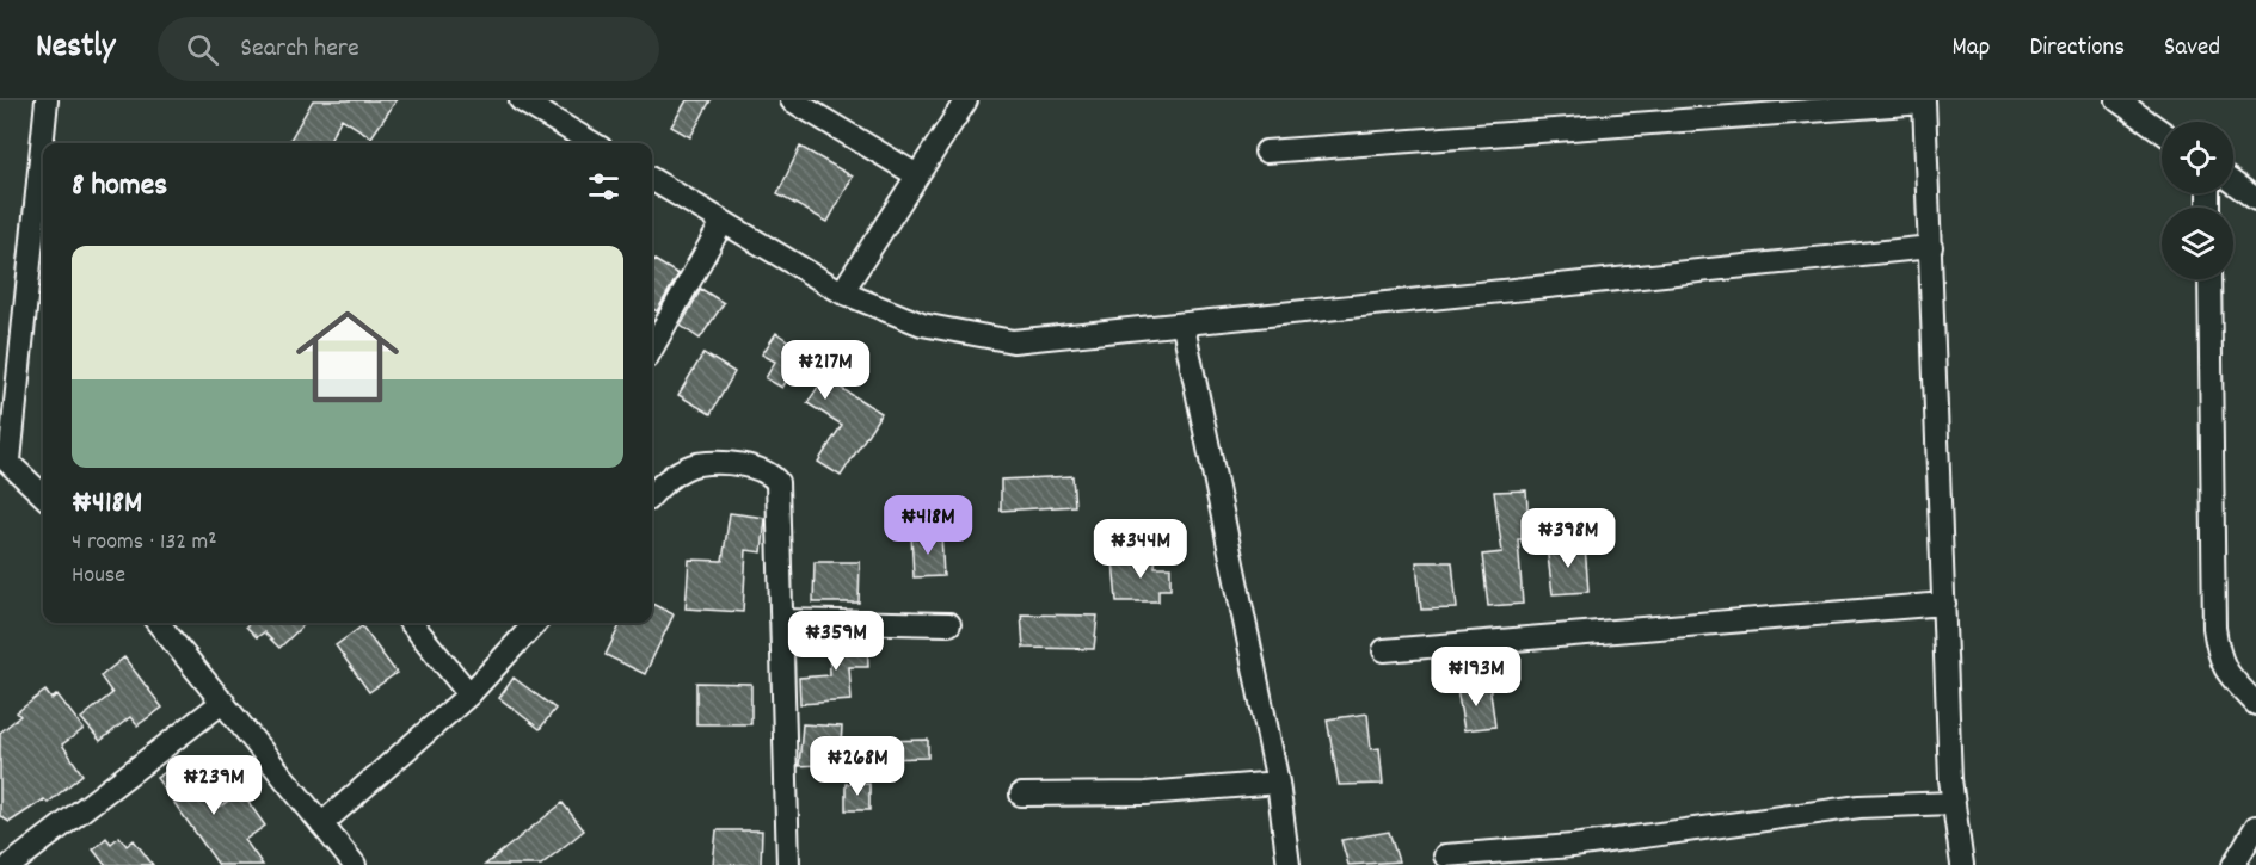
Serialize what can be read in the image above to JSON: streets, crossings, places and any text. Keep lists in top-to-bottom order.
{
  "page": {
    "header": "Nestly",
    "search": "Search here",
    "nav": ["Map", "Directions", "Saved"],
    "heading": "8 homes",
    "list": [
      {
        "name": "₦418M",
        "note": "4 rooms · 132 m² · House"
      }
    ],
    "price": [
      "₦217M",
      "₦418M",
      "₦398M",
      "₦344M",
      "₦359M",
      "₦193M",
      "₦268M",
      "₦239M"
    ]
  }
}
